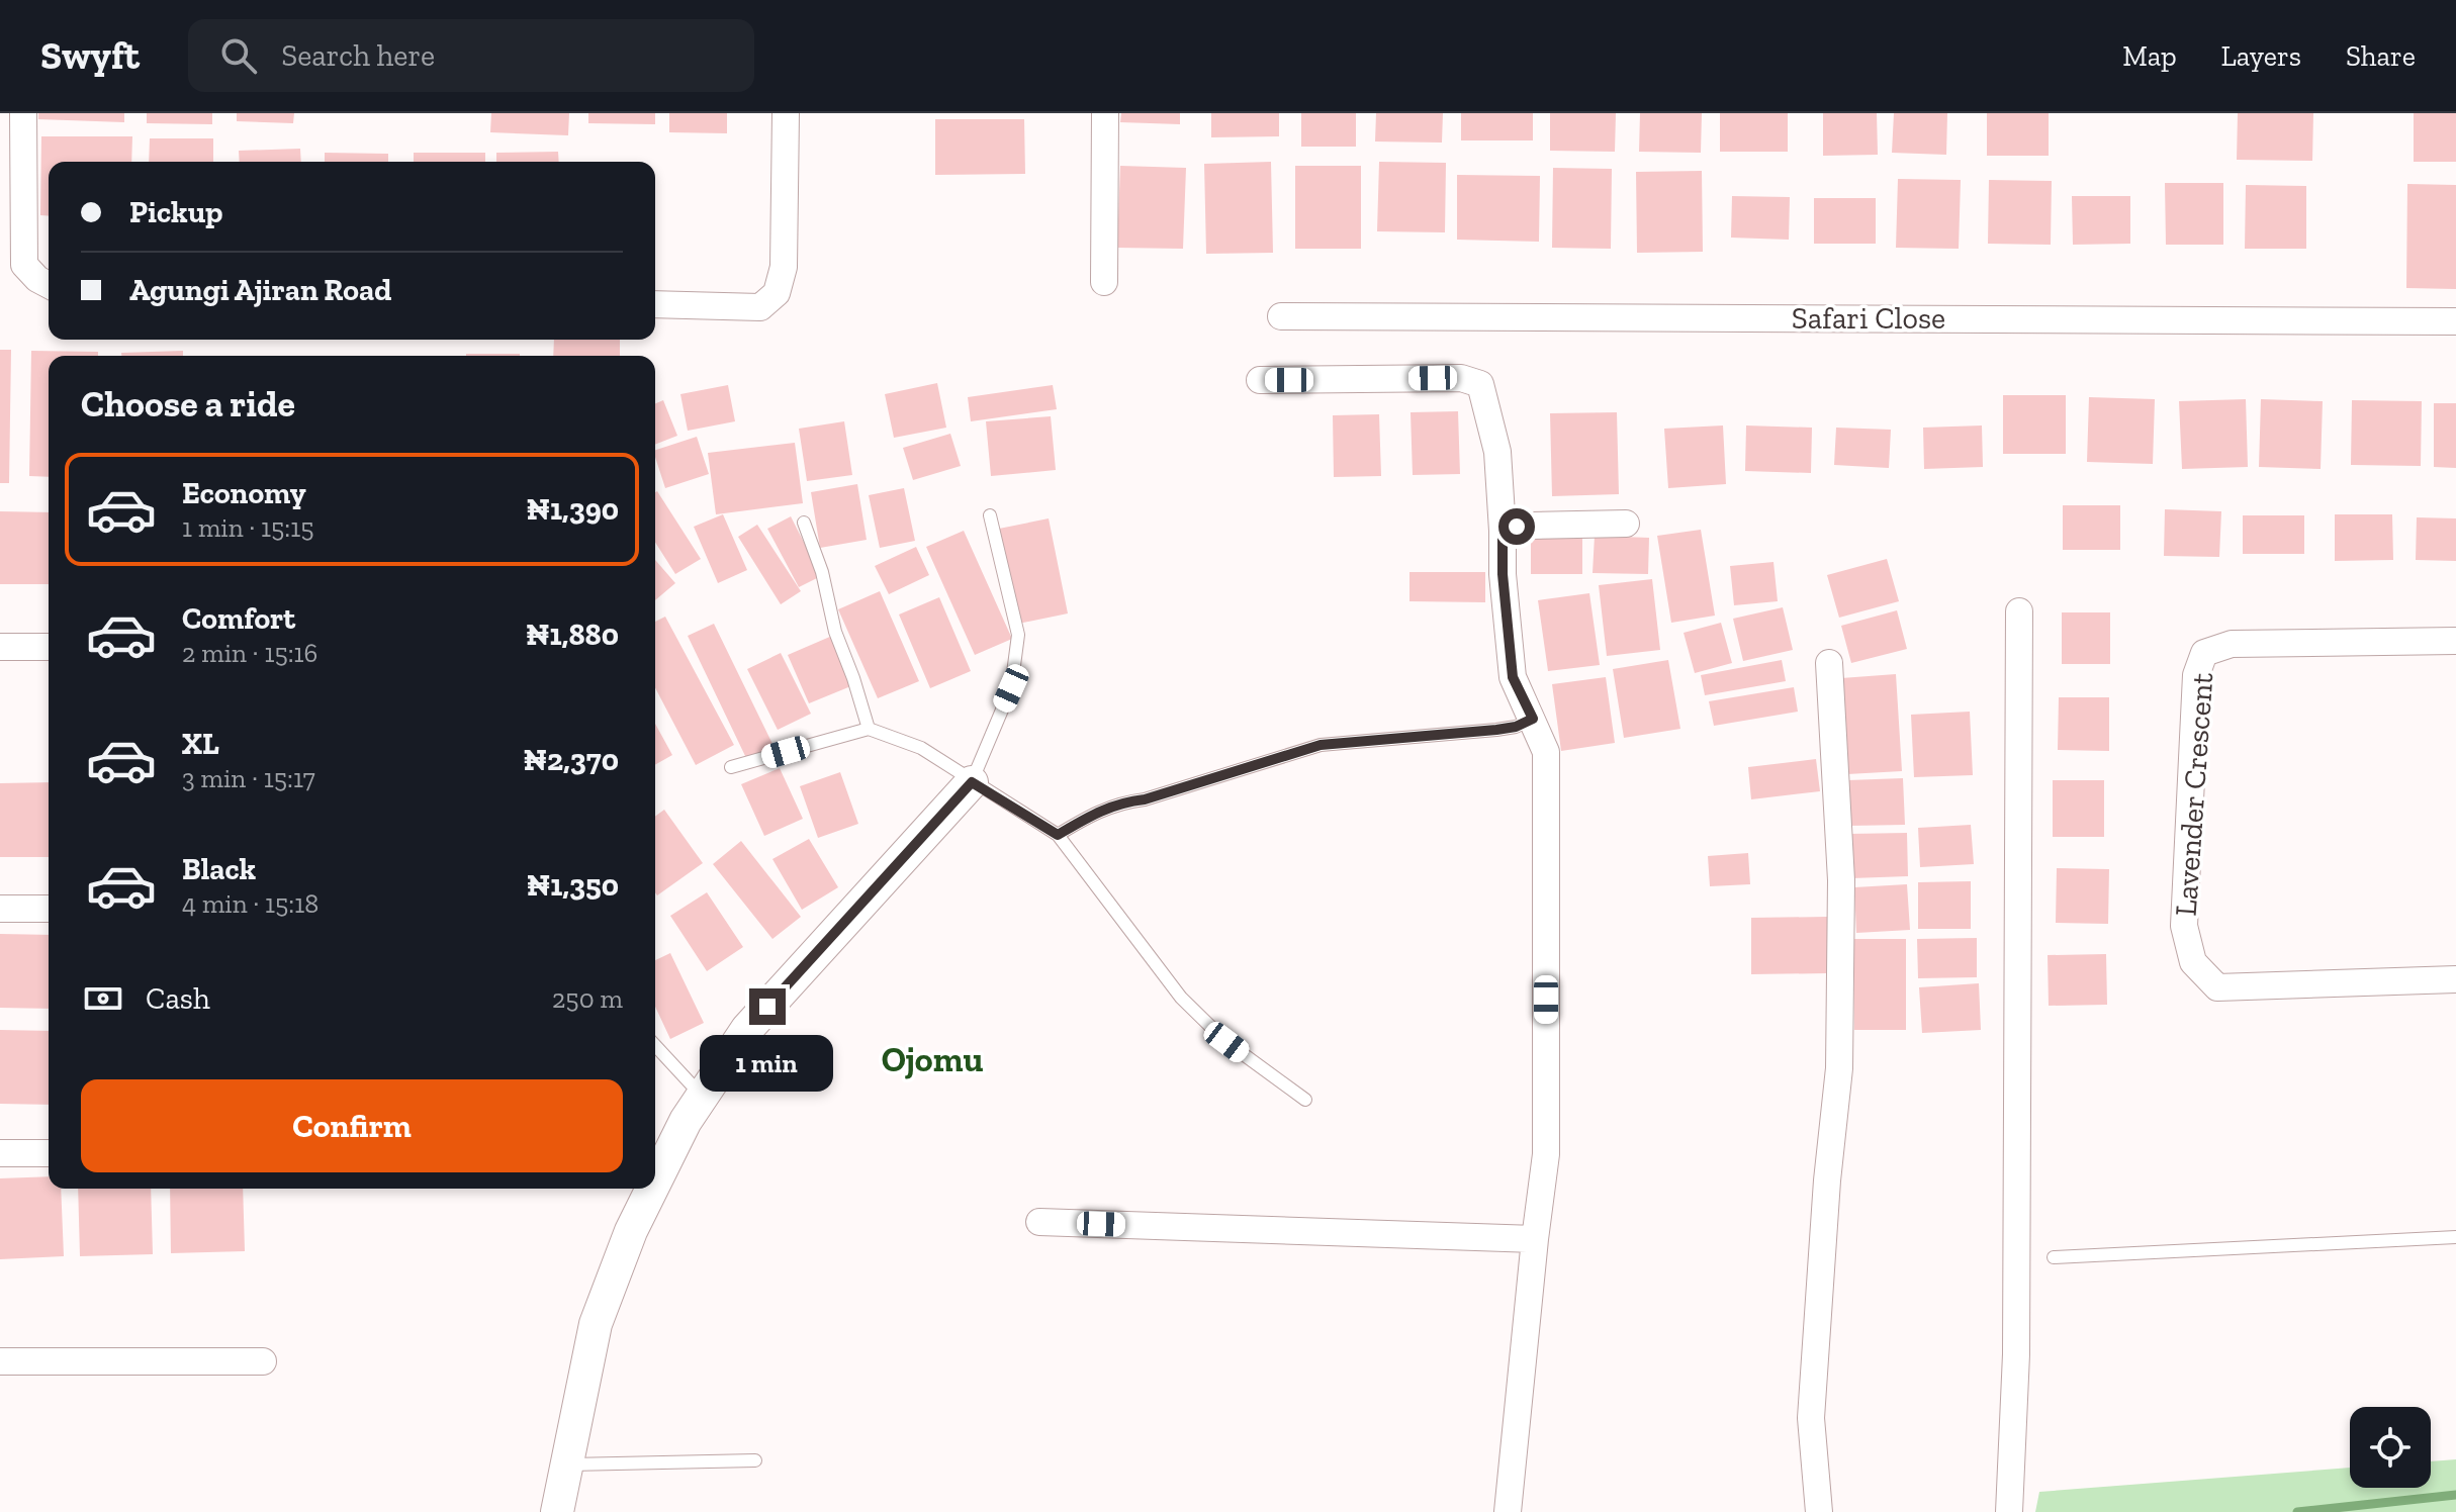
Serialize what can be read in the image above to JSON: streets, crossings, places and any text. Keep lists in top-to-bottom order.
{
  "streets": {
    "street": ["Safari Close", "Lavender Crescent"]
  },
  "districts": ["Ojomu"],
  "page": {
    "header": "Swyft",
    "search": "Search here",
    "nav": ["Map", "Layers", "Share"],
    "banner": ["Pickup", "Agungi Ajiran Road"],
    "heading": "Choose a ride",
    "list": [
      {
        "name": "Economy",
        "note": "1 min · 15:15",
        "value": "₦1,390"
      },
      {
        "name": "Comfort",
        "note": "2 min · 15:16",
        "value": "₦1,880"
      },
      {
        "name": "XL",
        "note": "3 min · 15:17",
        "value": "₦2,370"
      },
      {
        "name": "Black",
        "note": "4 min · 15:18",
        "value": "₦1,350"
      }
    ],
    "pay": ["Cash", "250 m"],
    "bubble": "1 min",
    "buttons": "Confirm"
  }
}
